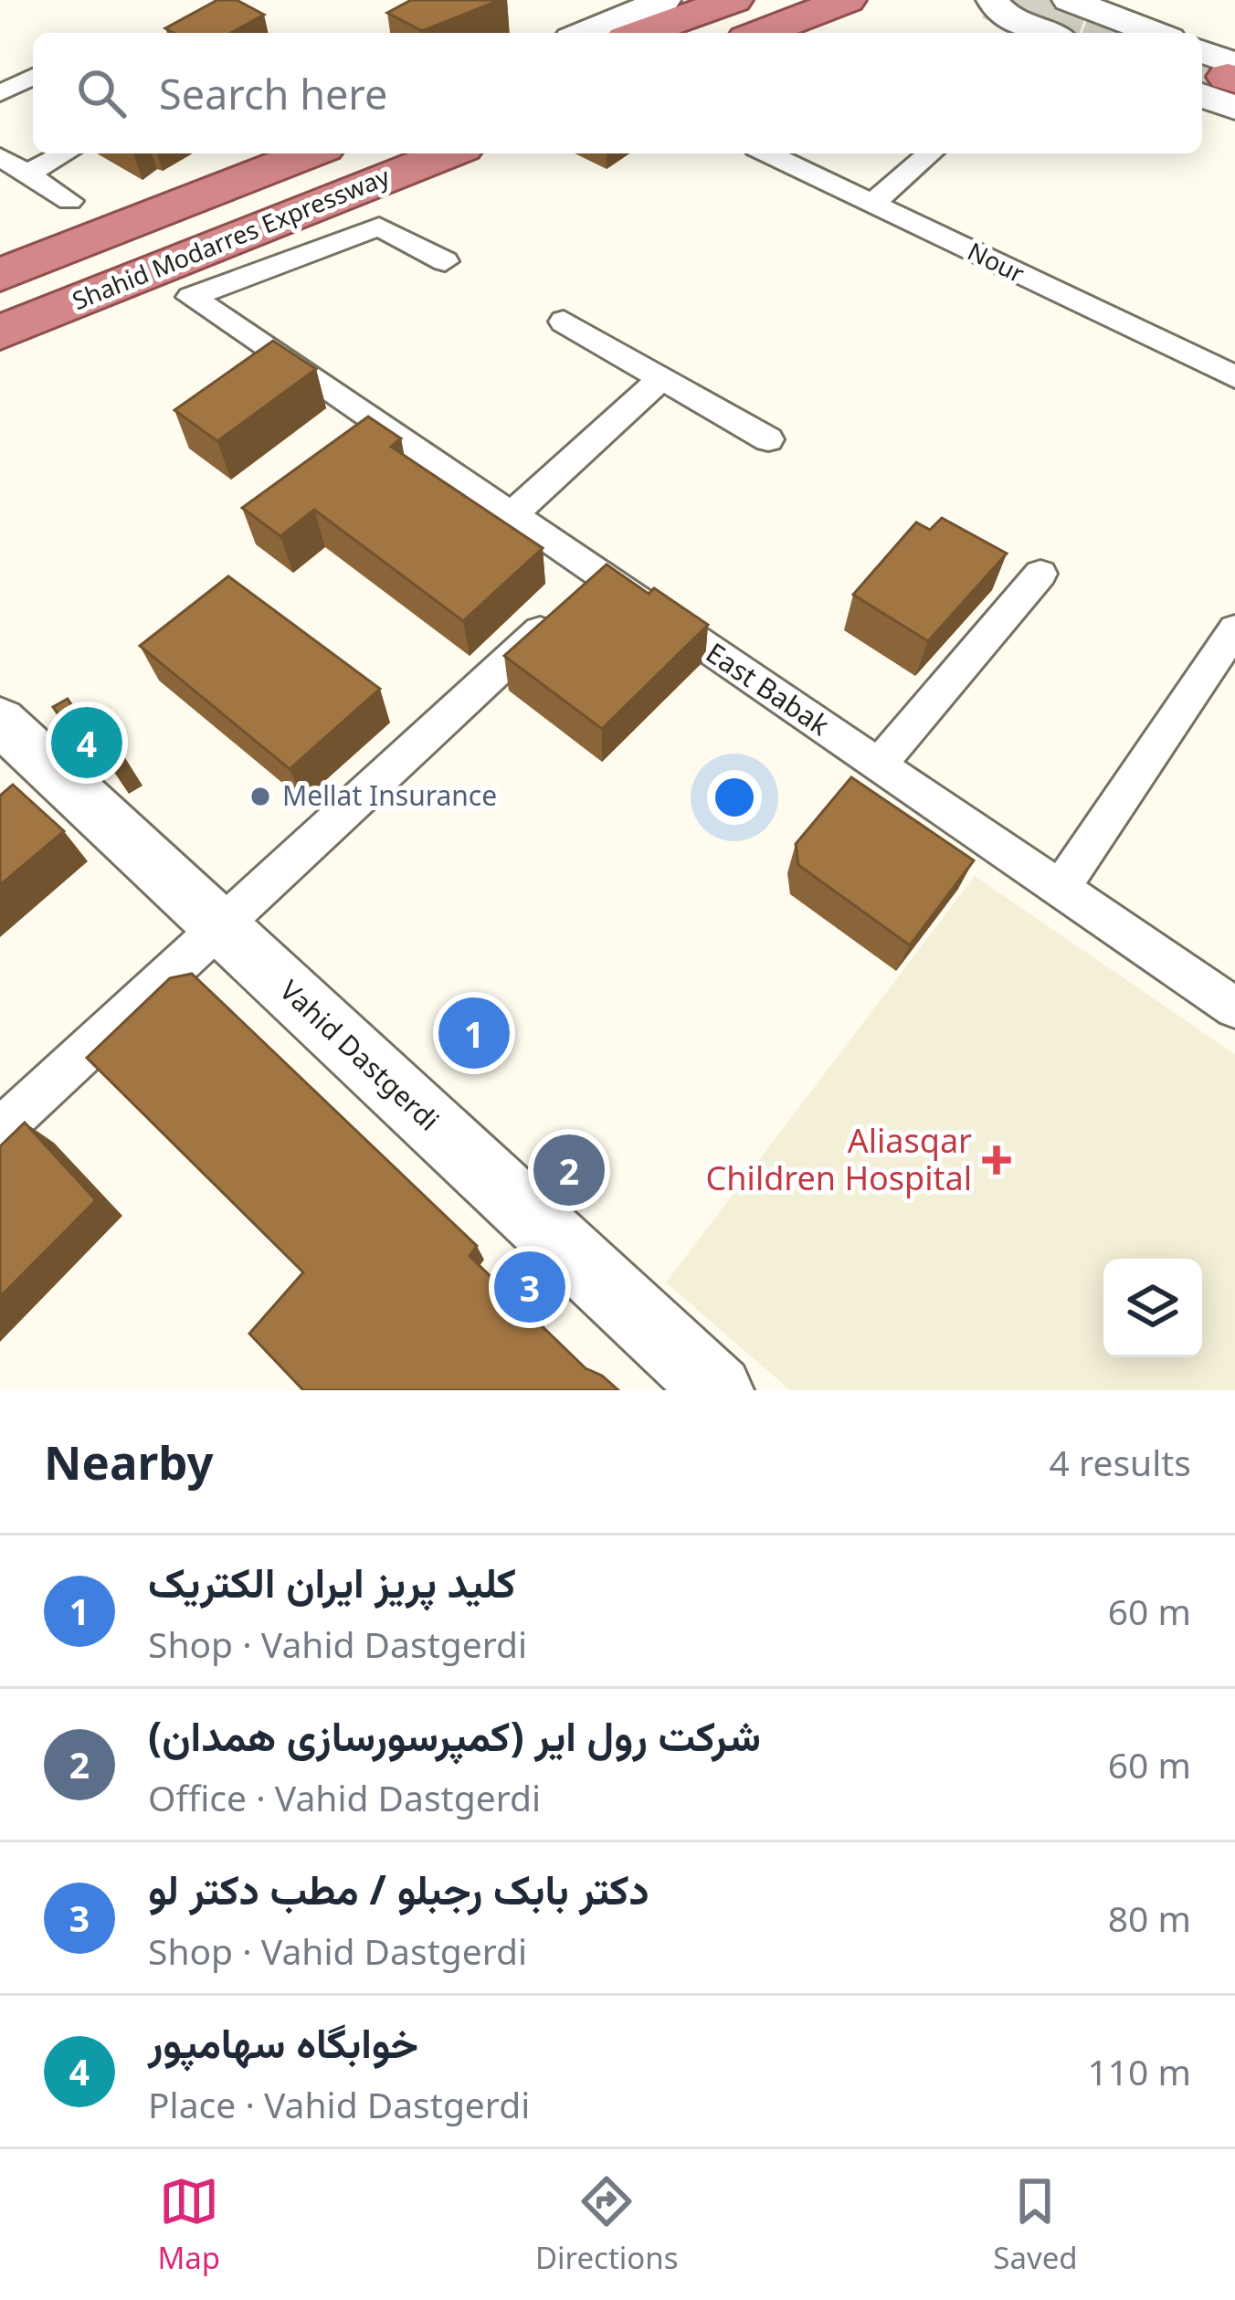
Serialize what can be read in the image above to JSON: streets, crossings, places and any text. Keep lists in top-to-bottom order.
{
  "streets": {
    "highway": ["Shahid Modarres Expressway"],
    "main road": ["Vahid Dastgerdi"],
    "street": ["Nour", "East Babak"]
  },
  "places": {
    "other": ["Mellat Insurance"],
    "health": ["Aliasqar Children Hospital"]
  },
  "page": {
    "search": "Search here",
    "pins": [
      "4",
      "1",
      "2",
      "3"
    ],
    "heading": ["Nearby", "4 results"],
    "list": [
      {
        "mark": "1",
        "name": "کلید پریز ایران الکتریک",
        "note": "Shop · Vahid Dastgerdi",
        "value": "60 m"
      },
      {
        "mark": "2",
        "name": "شرکت رول ایر (کمپرسورسازی همدان)",
        "note": "Office · Vahid Dastgerdi",
        "value": "60 m"
      },
      {
        "mark": "3",
        "name": "دکتر بابک رجبلو / مطب دکتر لو",
        "note": "Shop · Vahid Dastgerdi",
        "value": "80 m"
      },
      {
        "mark": "4",
        "name": "خوابگاه سهامپور",
        "note": "Place · Vahid Dastgerdi",
        "value": "110 m"
      }
    ],
    "nav": ["Map", "Directions", "Saved"]
  }
}
